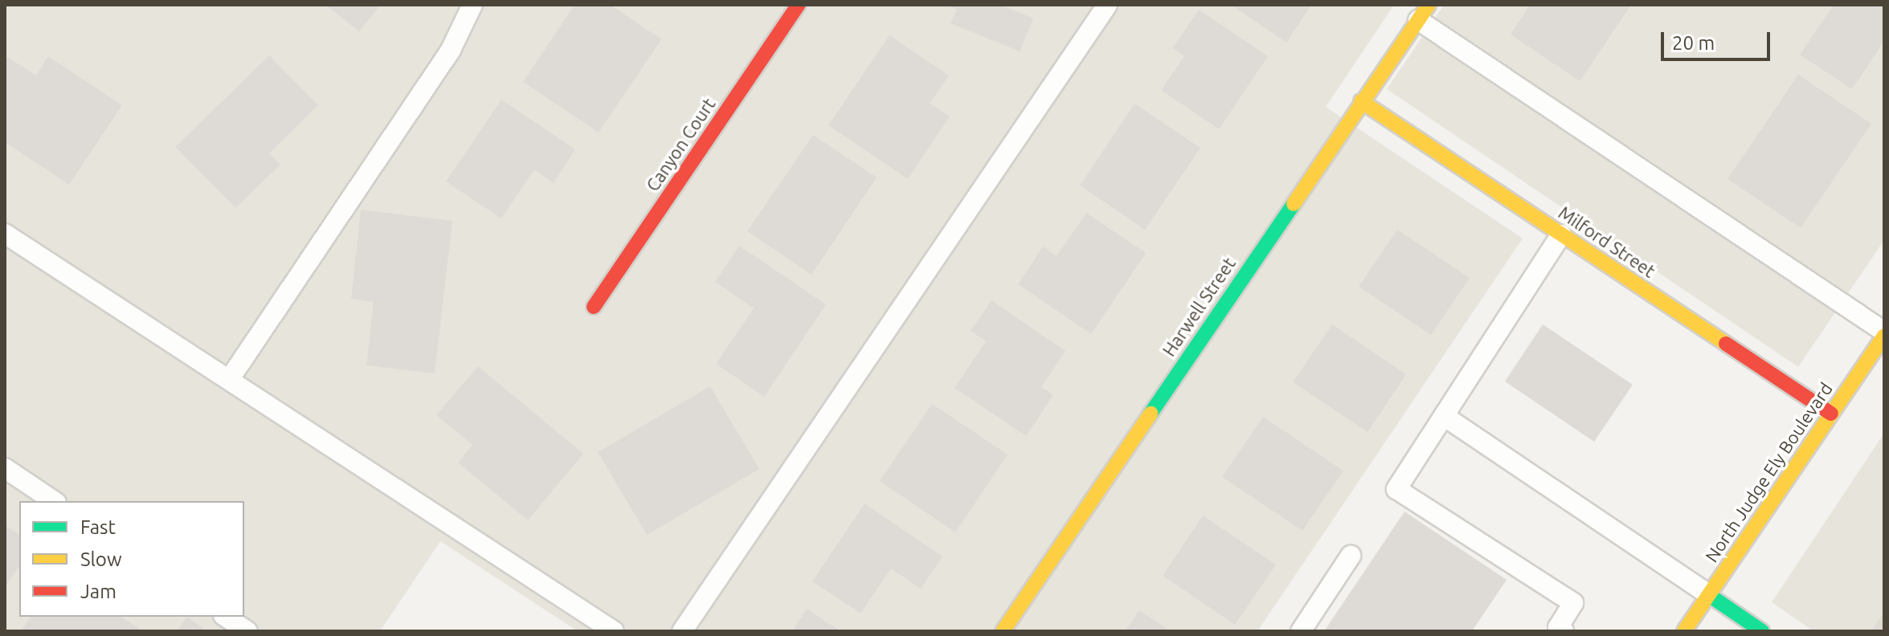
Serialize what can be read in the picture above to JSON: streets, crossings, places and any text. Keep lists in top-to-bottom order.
{
  "streets": {
    "street": [
      "Canyon Court",
      "Milford Street",
      "Harwell Street",
      "North Judge Ely Boulevard"
    ]
  },
  "crossings": [
    ["Milford Street", "Harwell Street"],
    ["Milford Street", "North Judge Ely Boulevard"]
  ],
  "legend": ["Fast", "Slow", "Jam"],
  "scale_bar": "20 m"
}
